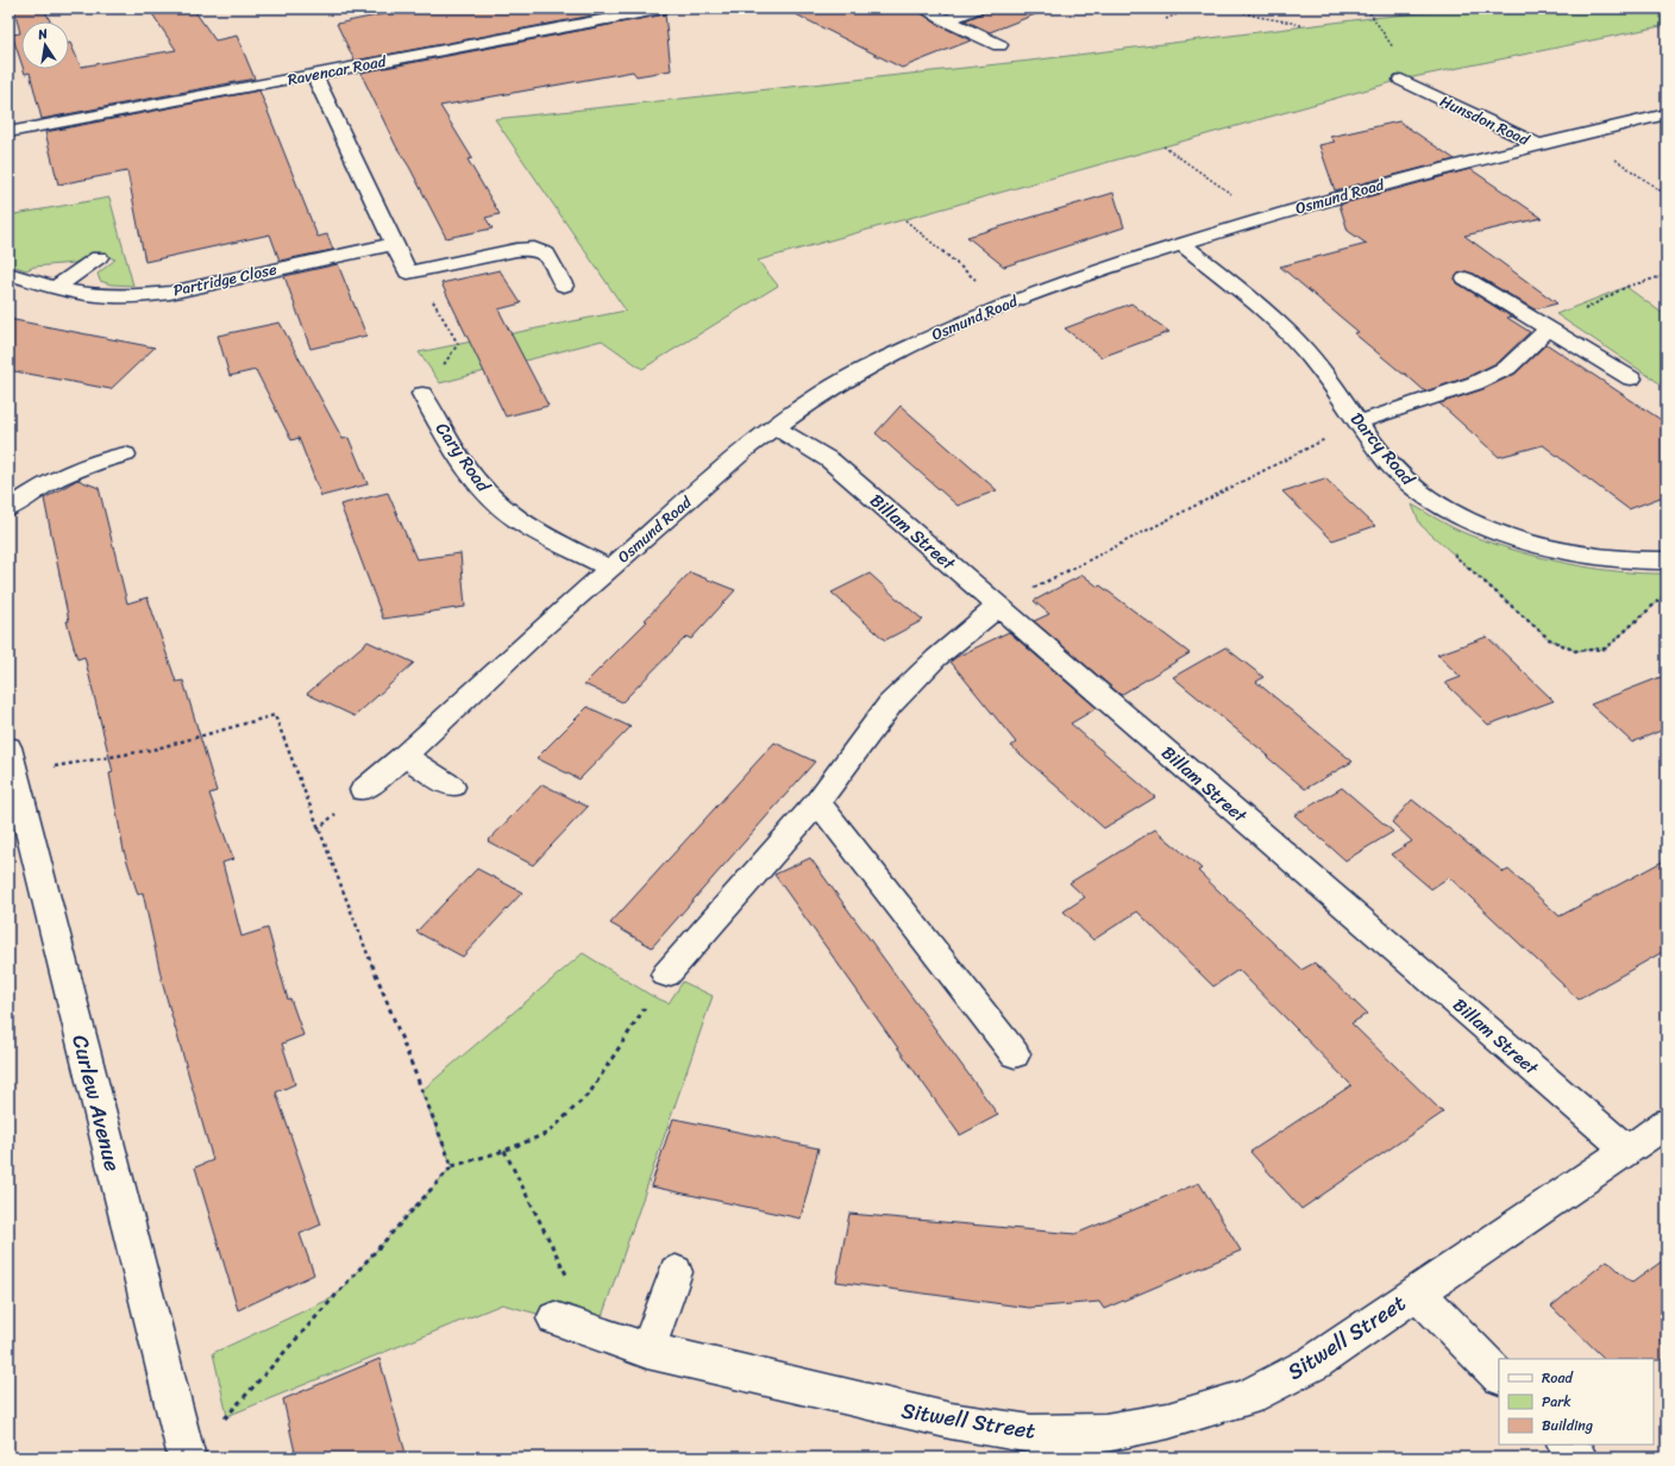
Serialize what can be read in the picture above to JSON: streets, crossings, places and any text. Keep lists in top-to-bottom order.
{
  "streets": {
    "street": [
      "Ravencar Road",
      "Hunsdon Road",
      "Osmund Road",
      "Partridge Close",
      "Darcy Road",
      "Cary Road",
      "Billam Street",
      "Curlew Avenue",
      "Sitwell Street"
    ]
  },
  "crossings": [
    ["Hunsdon Road", "Osmund Road"],
    ["Osmund Road", "Darcy Road"],
    ["Osmund Road", "Cary Road"],
    ["Osmund Road", "Billam Street"],
    ["Billam Street", "Sitwell Street"]
  ],
  "legend": ["Road", "Park", "Building"],
  "north": "top"
}
